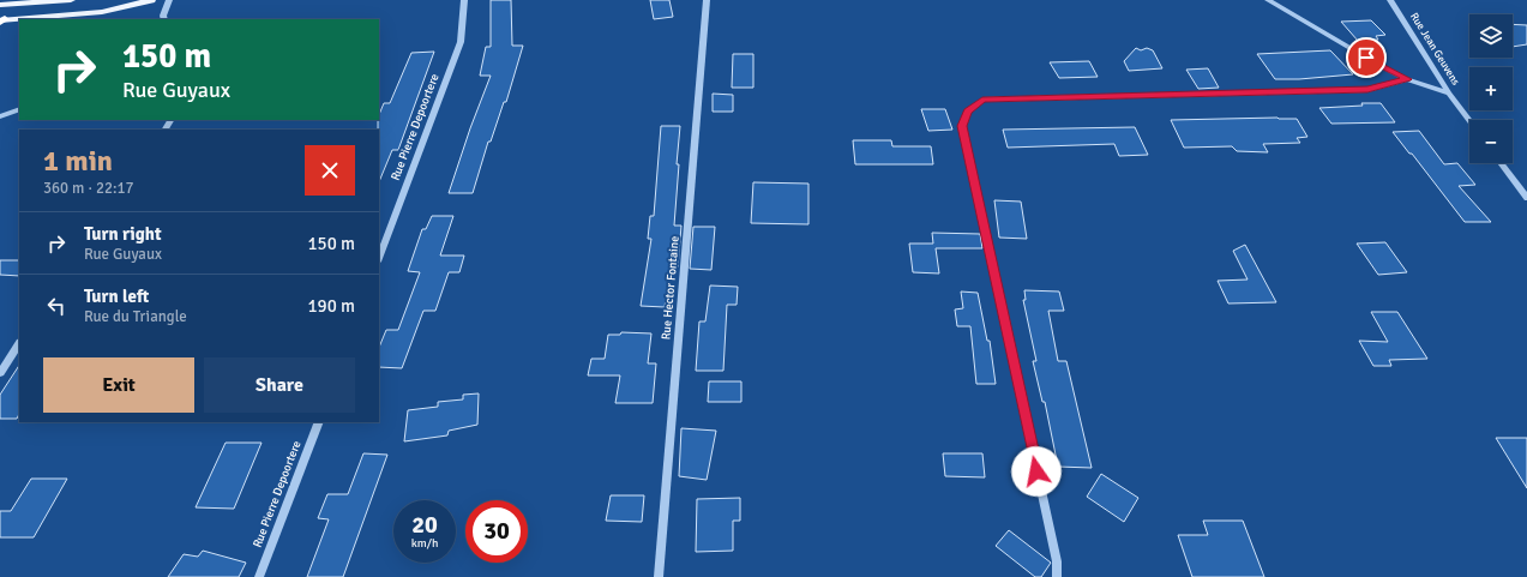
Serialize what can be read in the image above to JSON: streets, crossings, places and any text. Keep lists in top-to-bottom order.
{
  "streets": {
    "street": ["Rue Jean Geuvens", "Rue Pierre Depoortere", "Rue Hector Fontaine"]
  },
  "page": {
    "map_buttons": ["+", "−"],
    "turn": ["150 m", "Rue Guyaux"],
    "heading": ["1 min", "360 m · 22:17"],
    "list": [
      {
        "name": "Turn right",
        "note": "Rue Guyaux",
        "value": "150 m"
      },
      {
        "name": "Turn left",
        "note": "Rue du Triangle",
        "value": "190 m"
      }
    ],
    "buttons": ["Exit", "Share"],
    "speed": "20 km/h",
    "limit": "30"
  }
}
